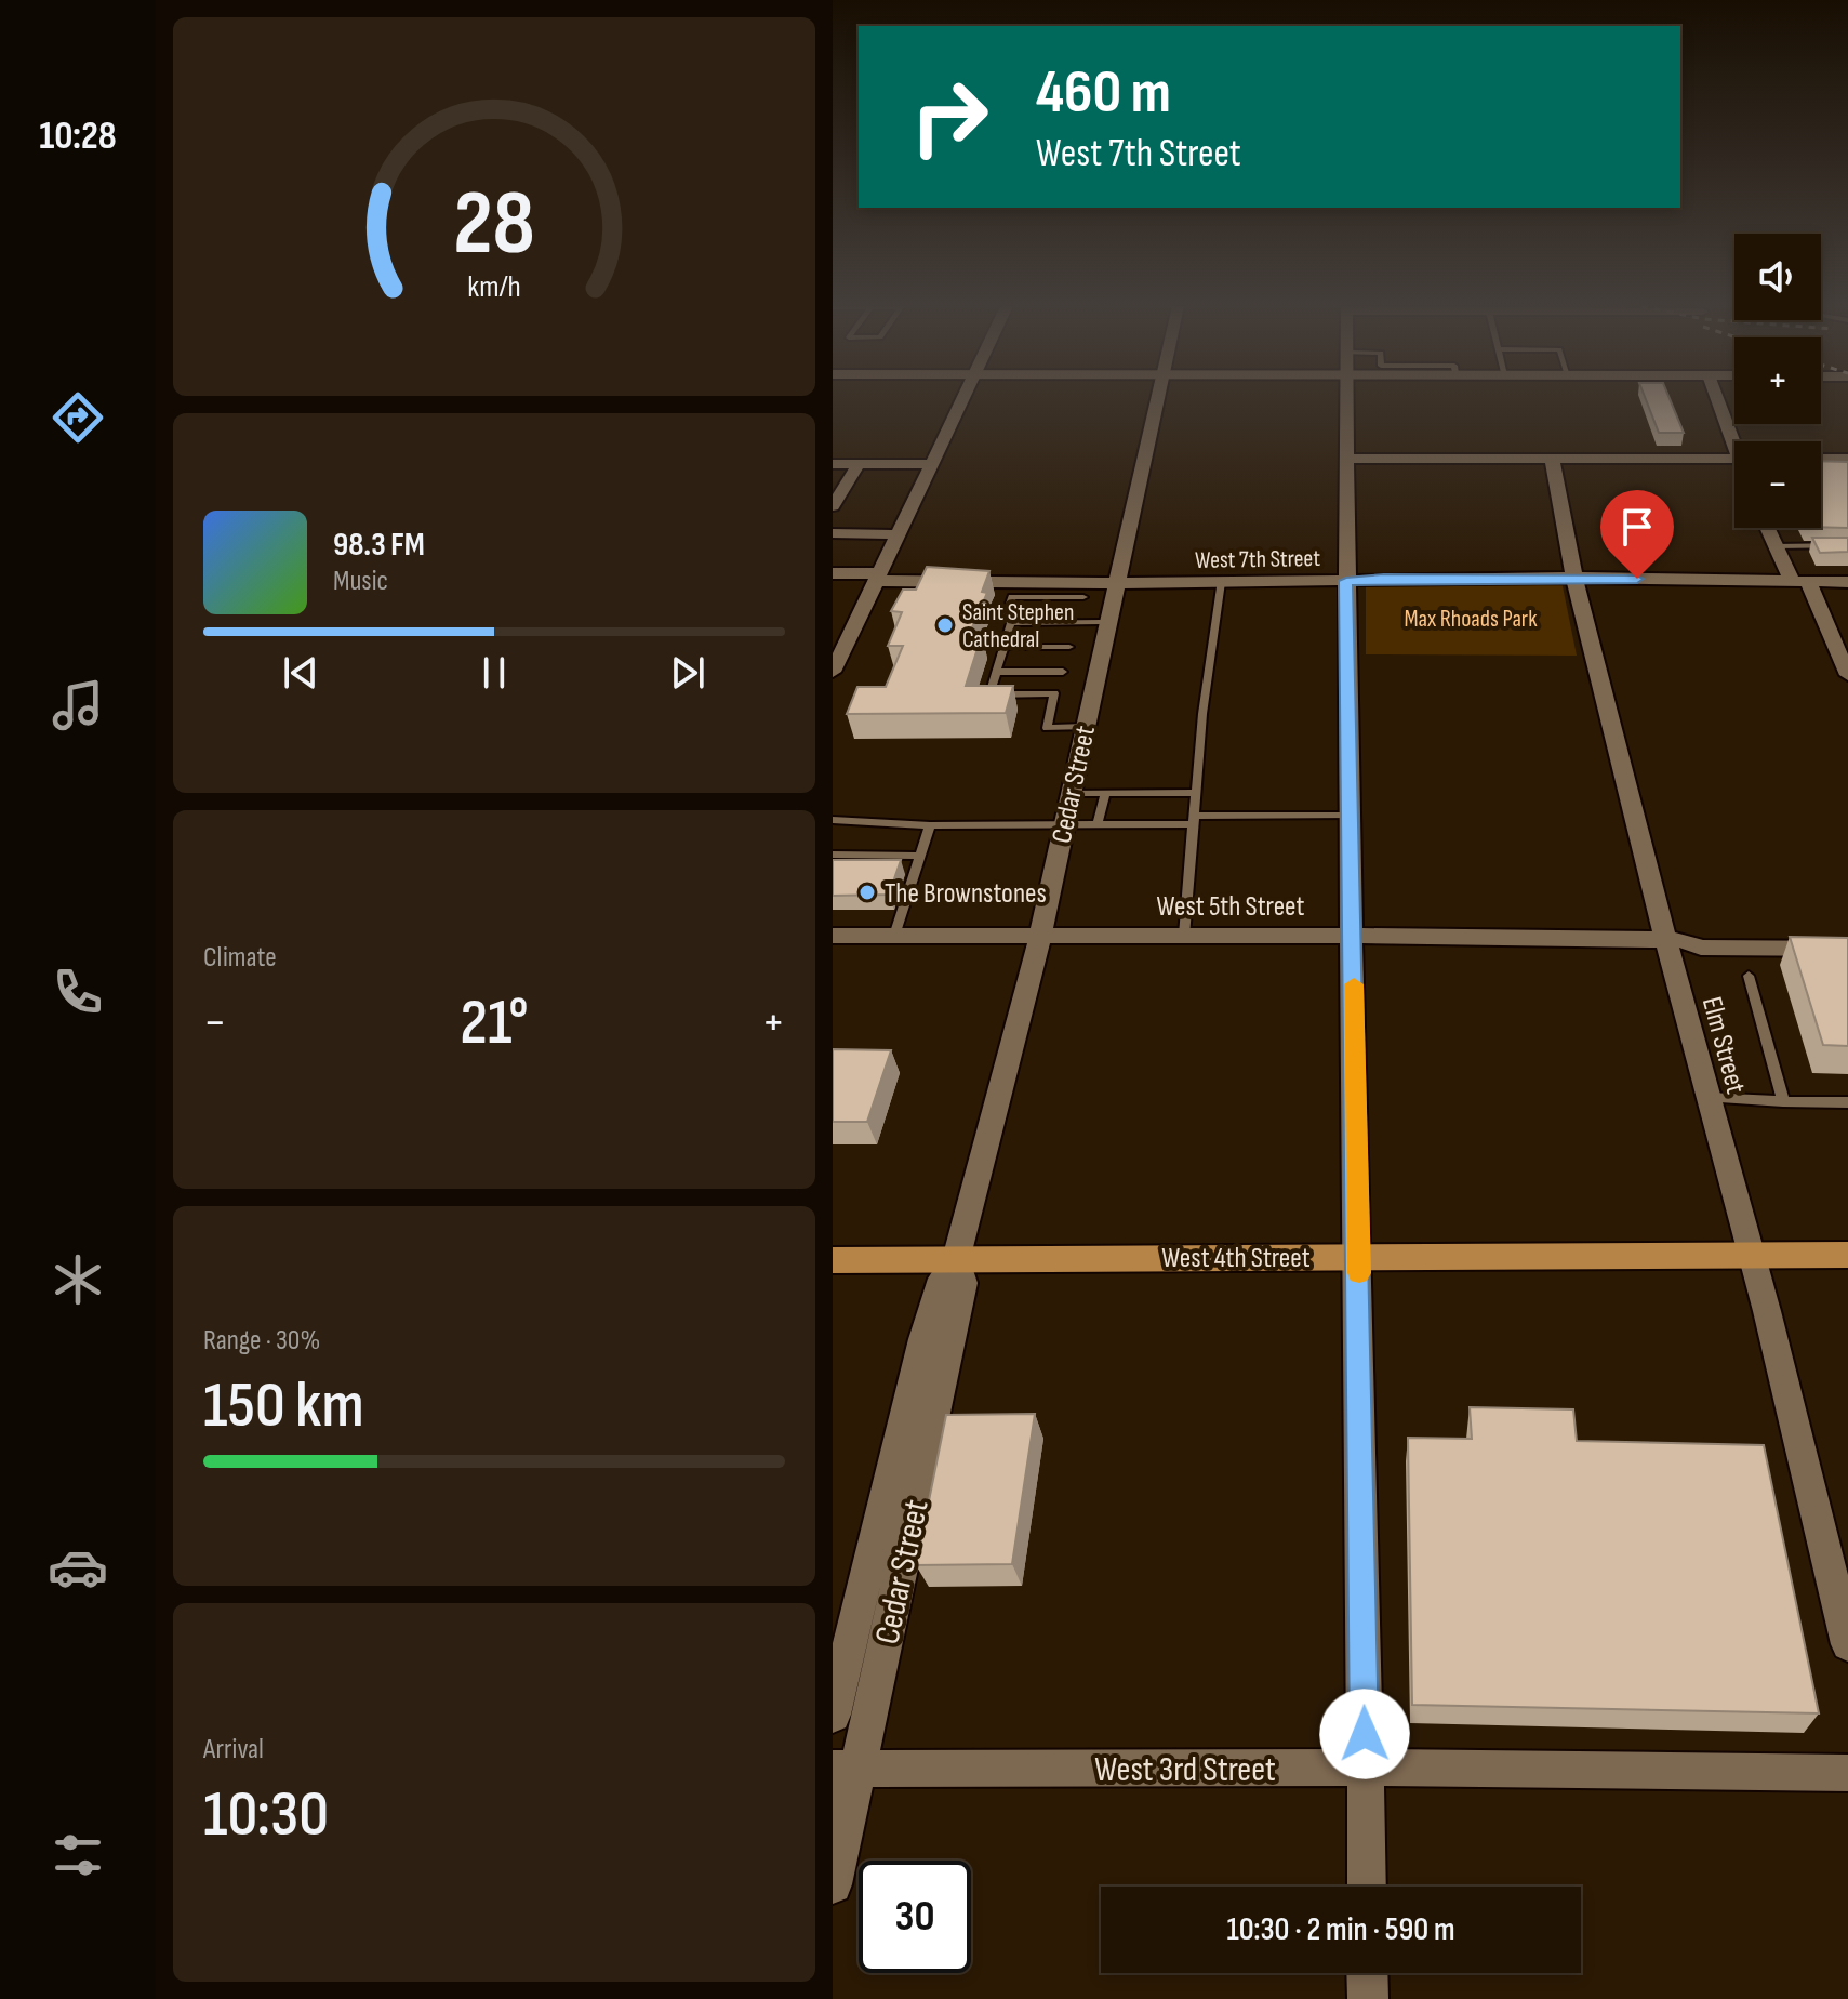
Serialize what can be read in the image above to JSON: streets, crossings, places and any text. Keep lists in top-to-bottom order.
{
  "streets": {
    "main road": ["West 4th Street"],
    "street": [
      "West 7th Street",
      "Cedar Street",
      "West 5th Street",
      "Elm Street",
      "West 3rd Street"
    ]
  },
  "crossings": [
    ["West 7th Street", "Cedar Street"],
    ["West 7th Street", "Elm Street"],
    ["Cedar Street", "West 5th Street"],
    ["Cedar Street", "West 4th Street"],
    ["Cedar Street", "West 3rd Street"],
    ["West 5th Street", "Elm Street"],
    ["Elm Street", "West 4th Street"]
  ],
  "parks": ["Max Rhoads Park"],
  "places": ["Saint Stephen Cathedral", "The Brownstones"],
  "page": {
    "tabs": "10:28",
    "turn": ["460 m", "West 7th Street"],
    "map_buttons": ["+", "−"],
    "song": ["98.3 FM", "Music"],
    "tile": [
      "Climate",
      ["Range · 30%", "150 km"],
      ["Arrival", "10:30"]
    ],
    "heat": ["−", "21°", "+"],
    "limit": "30",
    "trip": "10:30 · 2 min · 590 m",
    "gauge": ["28", "km/h"]
  }
}
